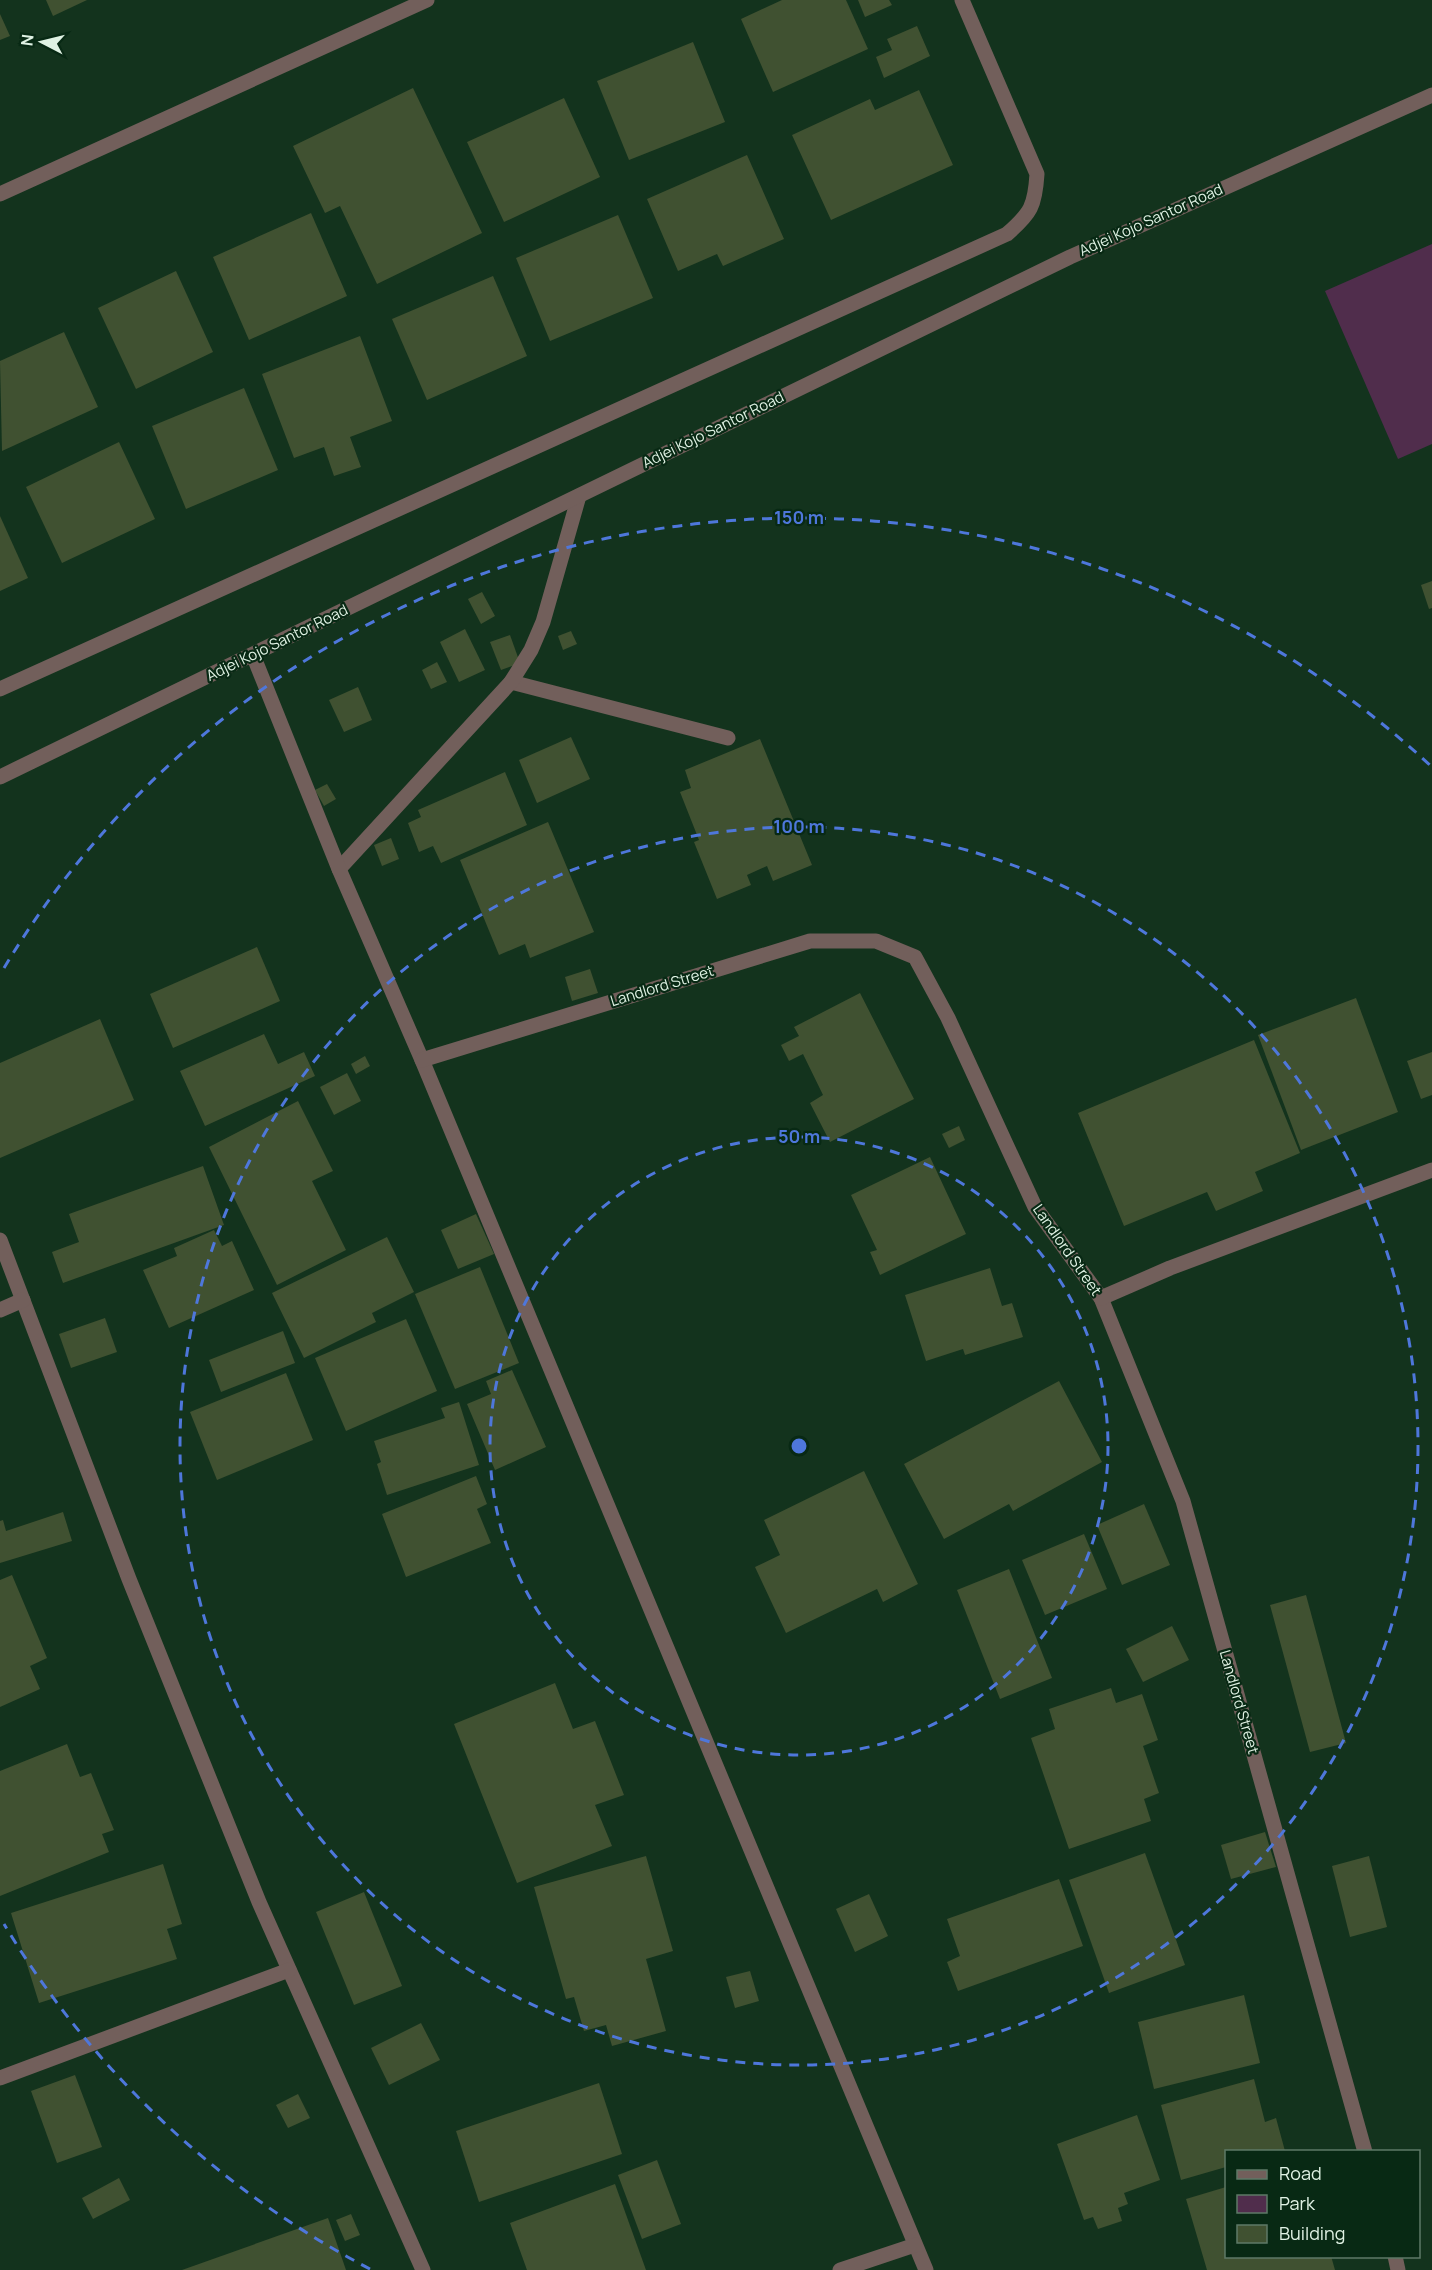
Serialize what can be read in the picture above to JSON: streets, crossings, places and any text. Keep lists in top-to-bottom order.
{
  "streets": {
    "street": ["Adjei Kojo Santor Road", "Landlord Street"]
  },
  "legend": ["Road", "Park", "Building"],
  "north": "left",
  "rings": ["150 m", "100 m", "50 m"]
}
